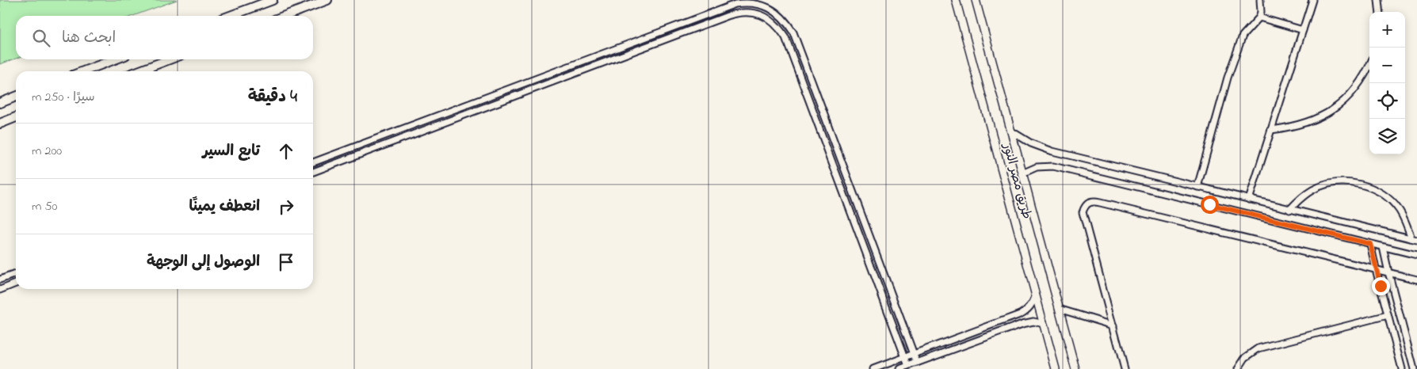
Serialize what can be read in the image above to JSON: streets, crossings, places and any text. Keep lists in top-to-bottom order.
{
  "streets": {
    "street": ["طريق مصر النور"]
  },
  "page": {
    "map_buttons": ["+", "−"],
    "search": "ابحث هنا",
    "heading": ["4 دقيقة", "سيرًا · 250 m"],
    "list": [
      ["تابع السير", "200 m"],
      ["انعطف يمينًا", "50 m"],
      "الوصول إلى الوجهة"
    ]
  }
}
